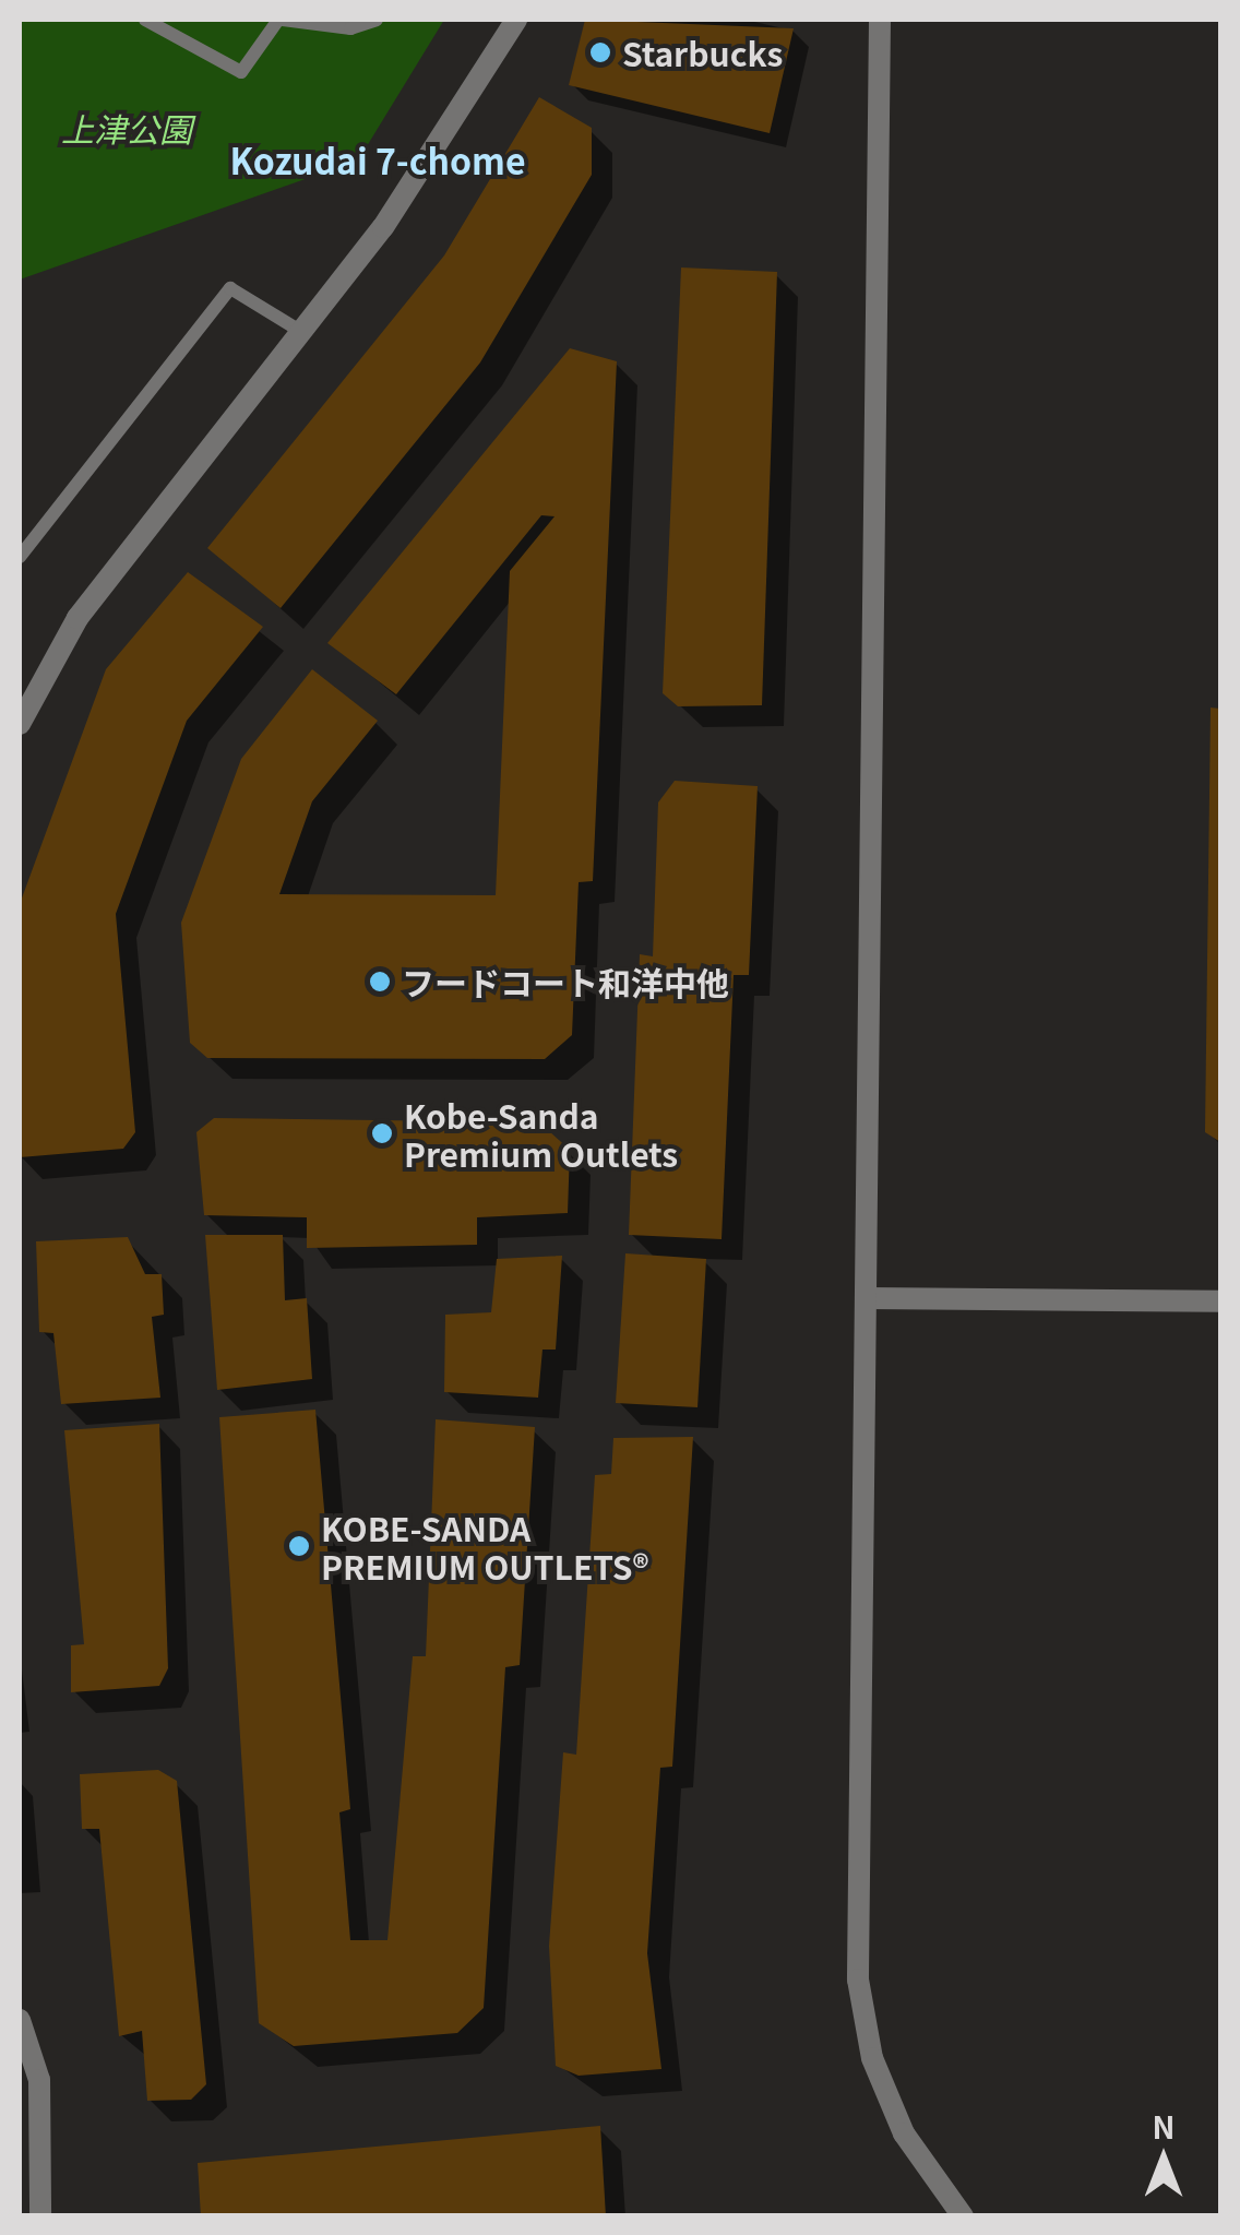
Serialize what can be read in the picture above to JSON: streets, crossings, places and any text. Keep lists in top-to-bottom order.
{
  "districts": ["Kozudai 7-chome"],
  "parks": ["上津公園"],
  "places": [
    "Starbucks",
    "フードコート和洋中他",
    "Kobe-Sanda Premium Outlets",
    "KOBE-SANDA PREMIUM OUTLETS®"
  ],
  "north": "top"
}
